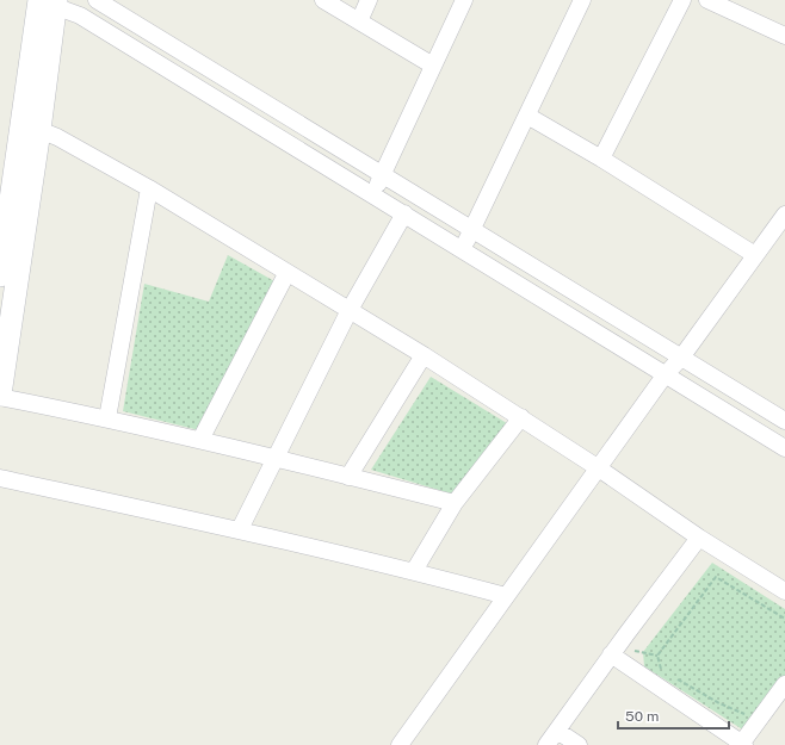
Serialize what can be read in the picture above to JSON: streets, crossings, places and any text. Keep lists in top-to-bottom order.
{
  "scale_bar": "50 m"
}
